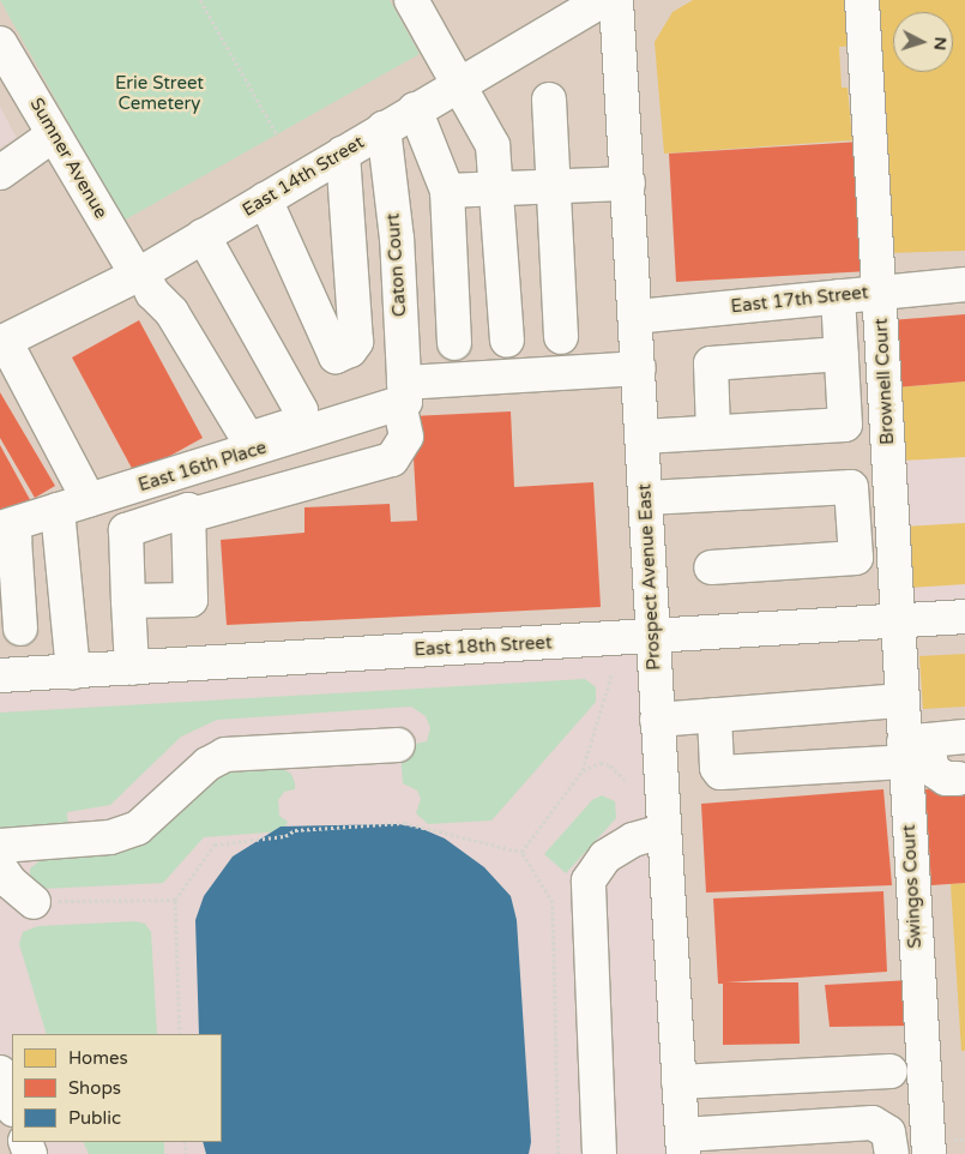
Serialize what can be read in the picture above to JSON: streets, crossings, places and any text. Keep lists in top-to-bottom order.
{
  "streets": {
    "street": [
      "Sumner Avenue",
      "East 14th Street",
      "Caton Court",
      "East 17th Street",
      "Brownell Court",
      "East 16th Place",
      "Prospect Avenue East",
      "East 18th Street",
      "Swingos Court"
    ]
  },
  "crossings": [
    ["Sumner Avenue", "East 14th Street"],
    ["East 14th Street", "Caton Court"],
    ["Caton Court", "East 16th Place"],
    ["East 17th Street", "Brownell Court"],
    ["East 17th Street", "Prospect Avenue East"],
    ["Brownell Court", "East 18th Street"],
    ["Brownell Court", "Swingos Court"],
    ["East 16th Place", "Prospect Avenue East"],
    ["Prospect Avenue East", "East 18th Street"],
    ["East 18th Street", "Swingos Court"]
  ],
  "parks": ["Erie Street Cemetery"],
  "legend": ["Homes", "Shops", "Public"],
  "north": "right"
}
